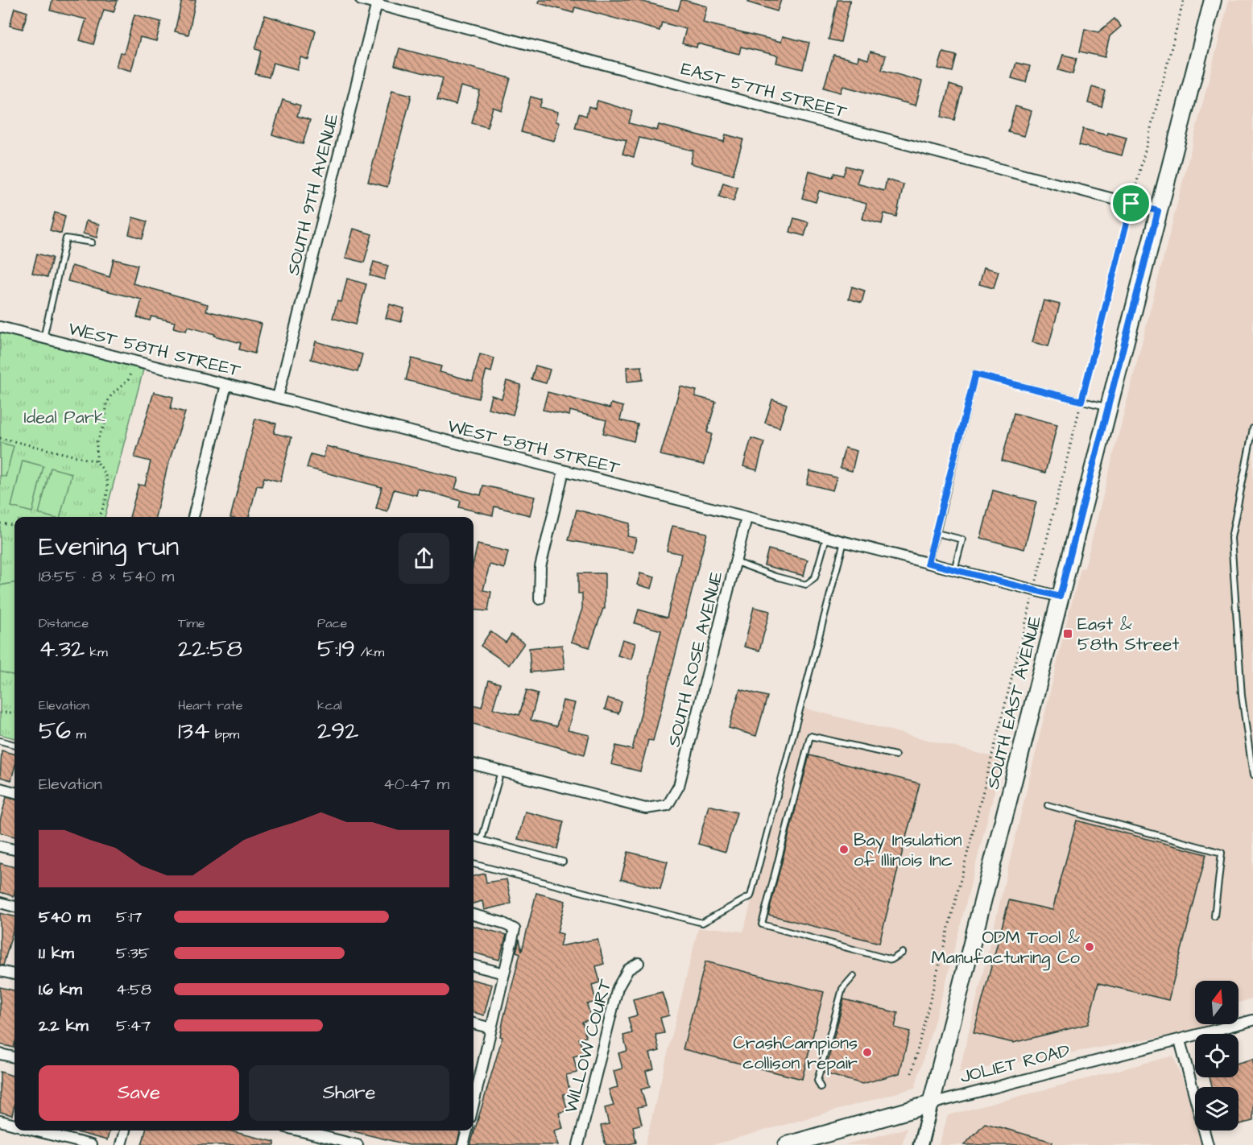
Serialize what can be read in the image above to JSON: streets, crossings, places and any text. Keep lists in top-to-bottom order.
{
  "streets": {
    "main road": ["SOUTH EAST AVENUE", "JOLIET ROAD"],
    "street": [
      "EAST 57TH STREET",
      "SOUTH 9TH AVENUE",
      "WEST 58TH STREET",
      "SOUTH ROSE AVENUE",
      "WILLOW COURT"
    ]
  },
  "crossings": [
    ["EAST 57TH STREET", "SOUTH 9TH AVENUE"],
    ["EAST 57TH STREET", "SOUTH EAST AVENUE"],
    ["SOUTH 9TH AVENUE", "WEST 58TH STREET"],
    ["WEST 58TH STREET", "SOUTH ROSE AVENUE"],
    ["WEST 58TH STREET", "SOUTH EAST AVENUE"],
    ["SOUTH EAST AVENUE", "JOLIET ROAD"]
  ],
  "parks": ["Ideal Park"],
  "places": {
    "transit": ["East & 58th Street"],
    "other": ["Bay Insulation of Illinois Inc", "ODM Tool & Manufacturing Co", "CrashCampions collison repair"]
  },
  "north": "top",
  "page": {
    "heading": ["Evening run", "18:55 · 8 × 540 m"],
    "stats": [
      ["Distance", "4.32 km"],
      ["Time", "22:58"],
      ["Pace", "5:19 /km"],
      ["Elevation", "56 m"],
      ["Heart rate", "134 bpm"],
      ["kcal", "292"]
    ],
    "chart": ["Elevation", "40–47 m"],
    "list": [
      {
        "name": "540 m",
        "note": "5:17"
      },
      {
        "name": "1.1 km",
        "note": "5:35"
      },
      {
        "name": "1.6 km",
        "note": "4:58"
      },
      {
        "name": "2.2 km",
        "note": "5:47"
      }
    ],
    "buttons": ["Save", "Share"]
  }
}
